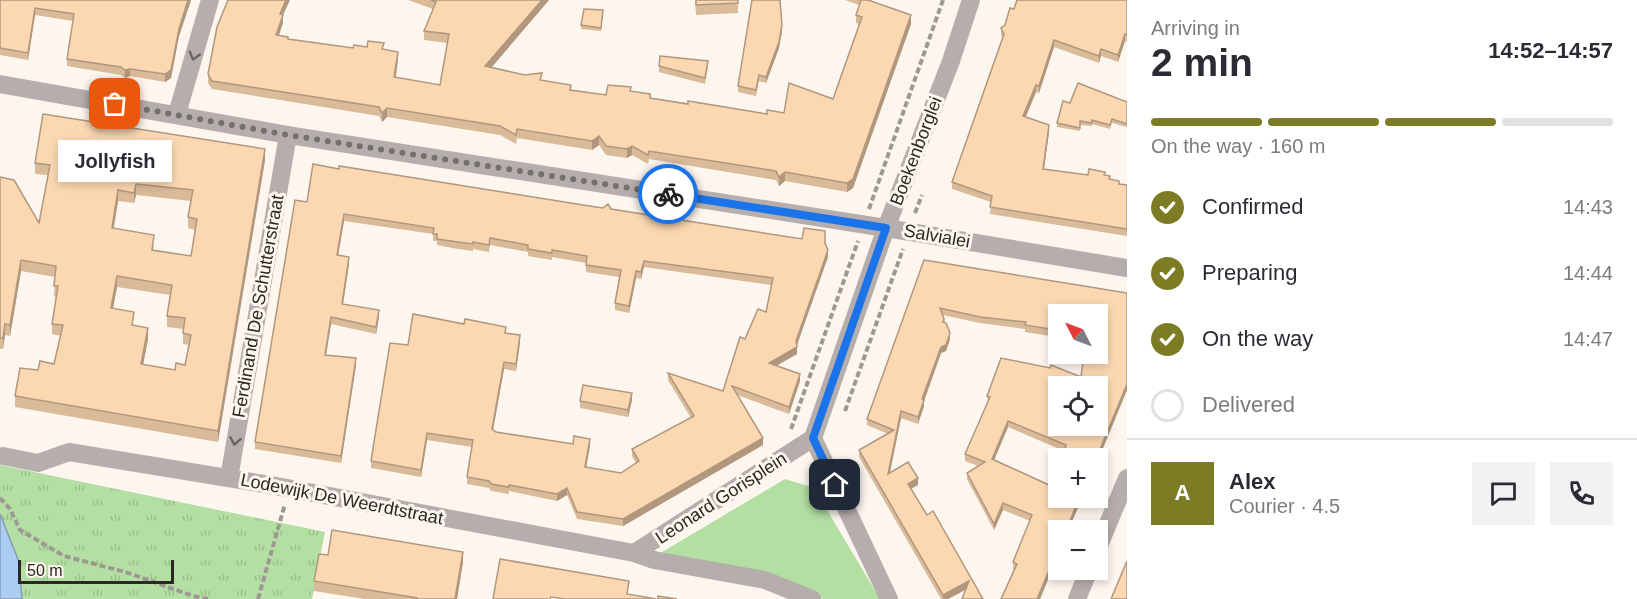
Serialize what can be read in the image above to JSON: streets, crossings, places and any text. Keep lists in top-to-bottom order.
{
  "streets": {
    "street": [
      "Boekenborglei",
      "Salvialei",
      "Ferdinand De Schutterstraat",
      "Leonard Gorisplein",
      "Lodewijk De Weerdtstraat"
    ]
  },
  "crossings": [
    ["Boekenborglei", "Salvialei"],
    ["Boekenborglei", "Leonard Gorisplein"],
    ["Salvialei", "Ferdinand De Schutterstraat"],
    ["Ferdinand De Schutterstraat", "Lodewijk De Weerdtstraat"],
    ["Leonard Gorisplein", "Lodewijk De Weerdtstraat"]
  ],
  "one_way": ["Ferdinand De Schutterstraat"],
  "places": ["Jollyfish"],
  "scale_bar": "50 m",
  "north": "top left",
  "page": {
    "heading": ["2 min", "Arriving in", "14:52–14:57"],
    "panel": ["Alex", "Courier · 4.5"],
    "bar": "On the way · 160 m",
    "bubble": "Jollyfish",
    "list": [
      ["Confirmed", "14:43"],
      ["Preparing", "14:44"],
      ["On the way", "14:47"],
      "Delivered"
    ],
    "map_buttons": ["+", "−"],
    "round": "A",
    "scale": "50 m"
  }
}
